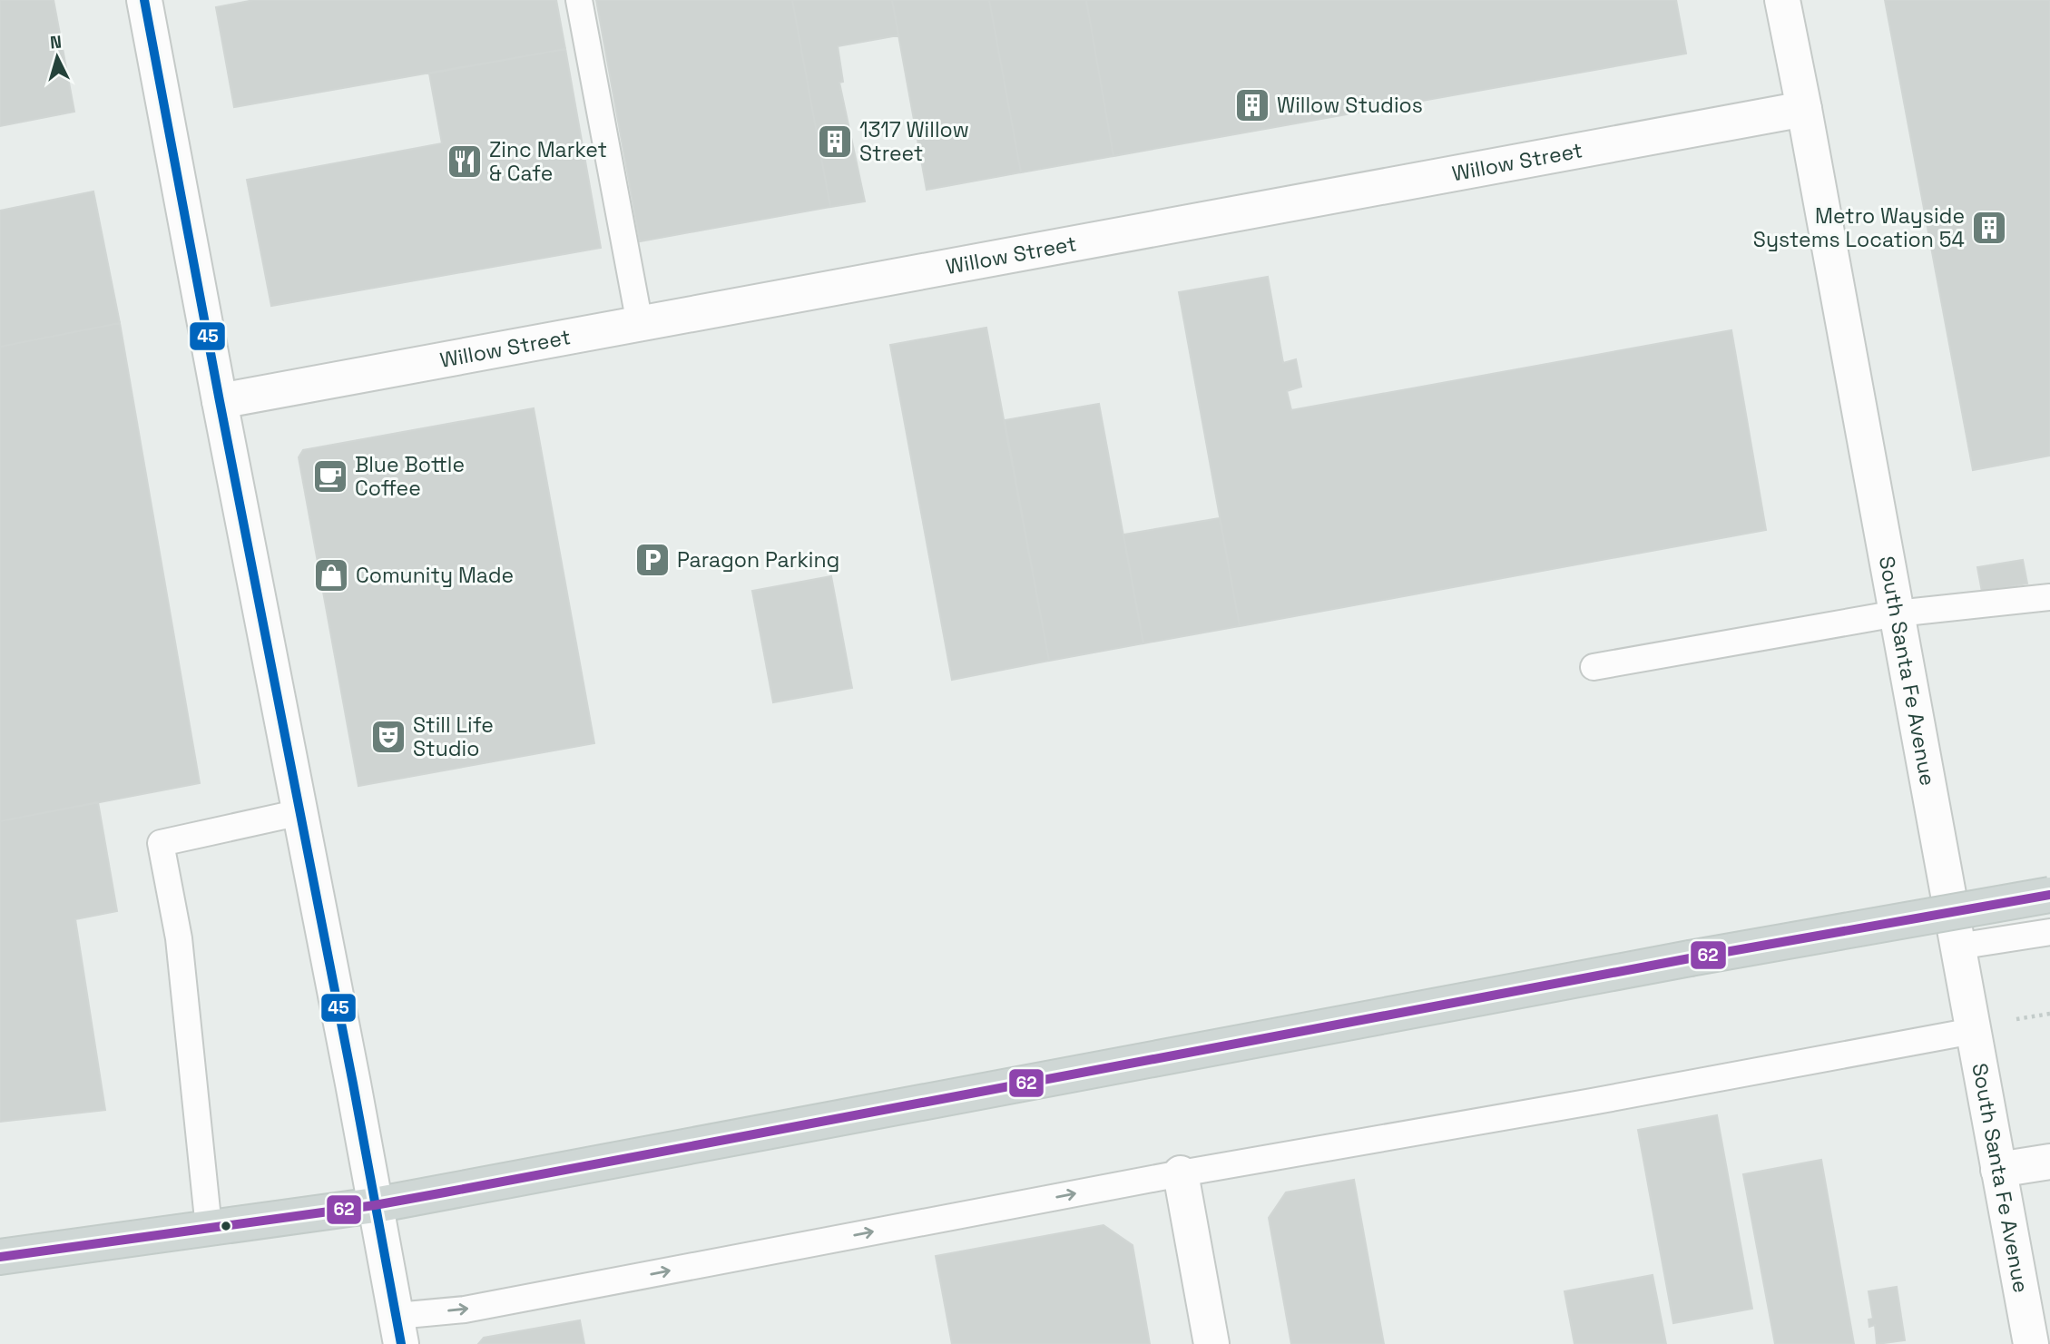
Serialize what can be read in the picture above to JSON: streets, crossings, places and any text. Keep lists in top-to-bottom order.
{
  "streets": {
    "street": ["Willow Street", "South Santa Fe Avenue"]
  },
  "crossings": [
    ["Willow Street", "South Santa Fe Avenue"]
  ],
  "places": {
    "building": ["Willow Studios", "1317 Willow Street", "Metro Wayside Systems Location 54"],
    "restaurant": ["Zinc Market & Cafe"],
    "cafe": ["Blue Bottle Coffee"],
    "parking": ["Paragon Parking"],
    "shop": ["Comunity Made"],
    "theatre": ["Still Life Studio"]
  },
  "lines": ["transit line 45", "transit line 62"],
  "north": "top"
}
